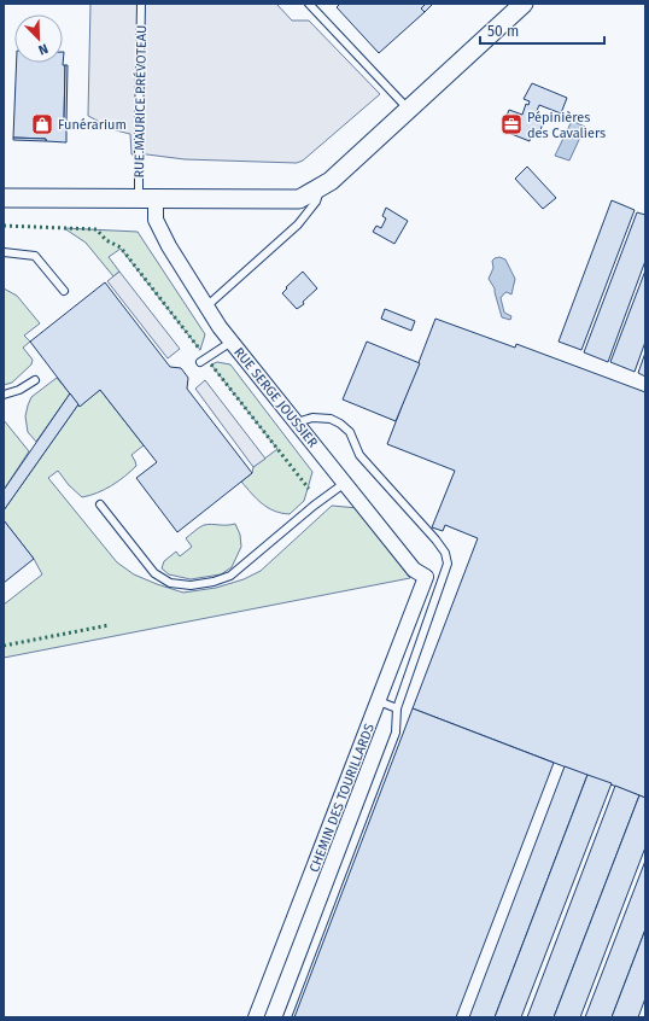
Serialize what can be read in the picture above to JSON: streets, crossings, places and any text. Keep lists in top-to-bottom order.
{
  "streets": {
    "street": ["RUE SERGE JOUSSIER", "CHEMIN DES TOURILLARDS"],
    "lane": ["RUE MAURICE PRÉVOTEAU"]
  },
  "crossings": [
    ["RUE MAURICE PRÉVOTEAU", "RUE SERGE JOUSSIER"],
    ["RUE SERGE JOUSSIER", "CHEMIN DES TOURILLARDS"]
  ],
  "places": {
    "shop": ["Funérarium"],
    "office": ["Pépinières des Cavaliers"]
  },
  "scale_bar": "50 m",
  "north": "bottom right"
}
